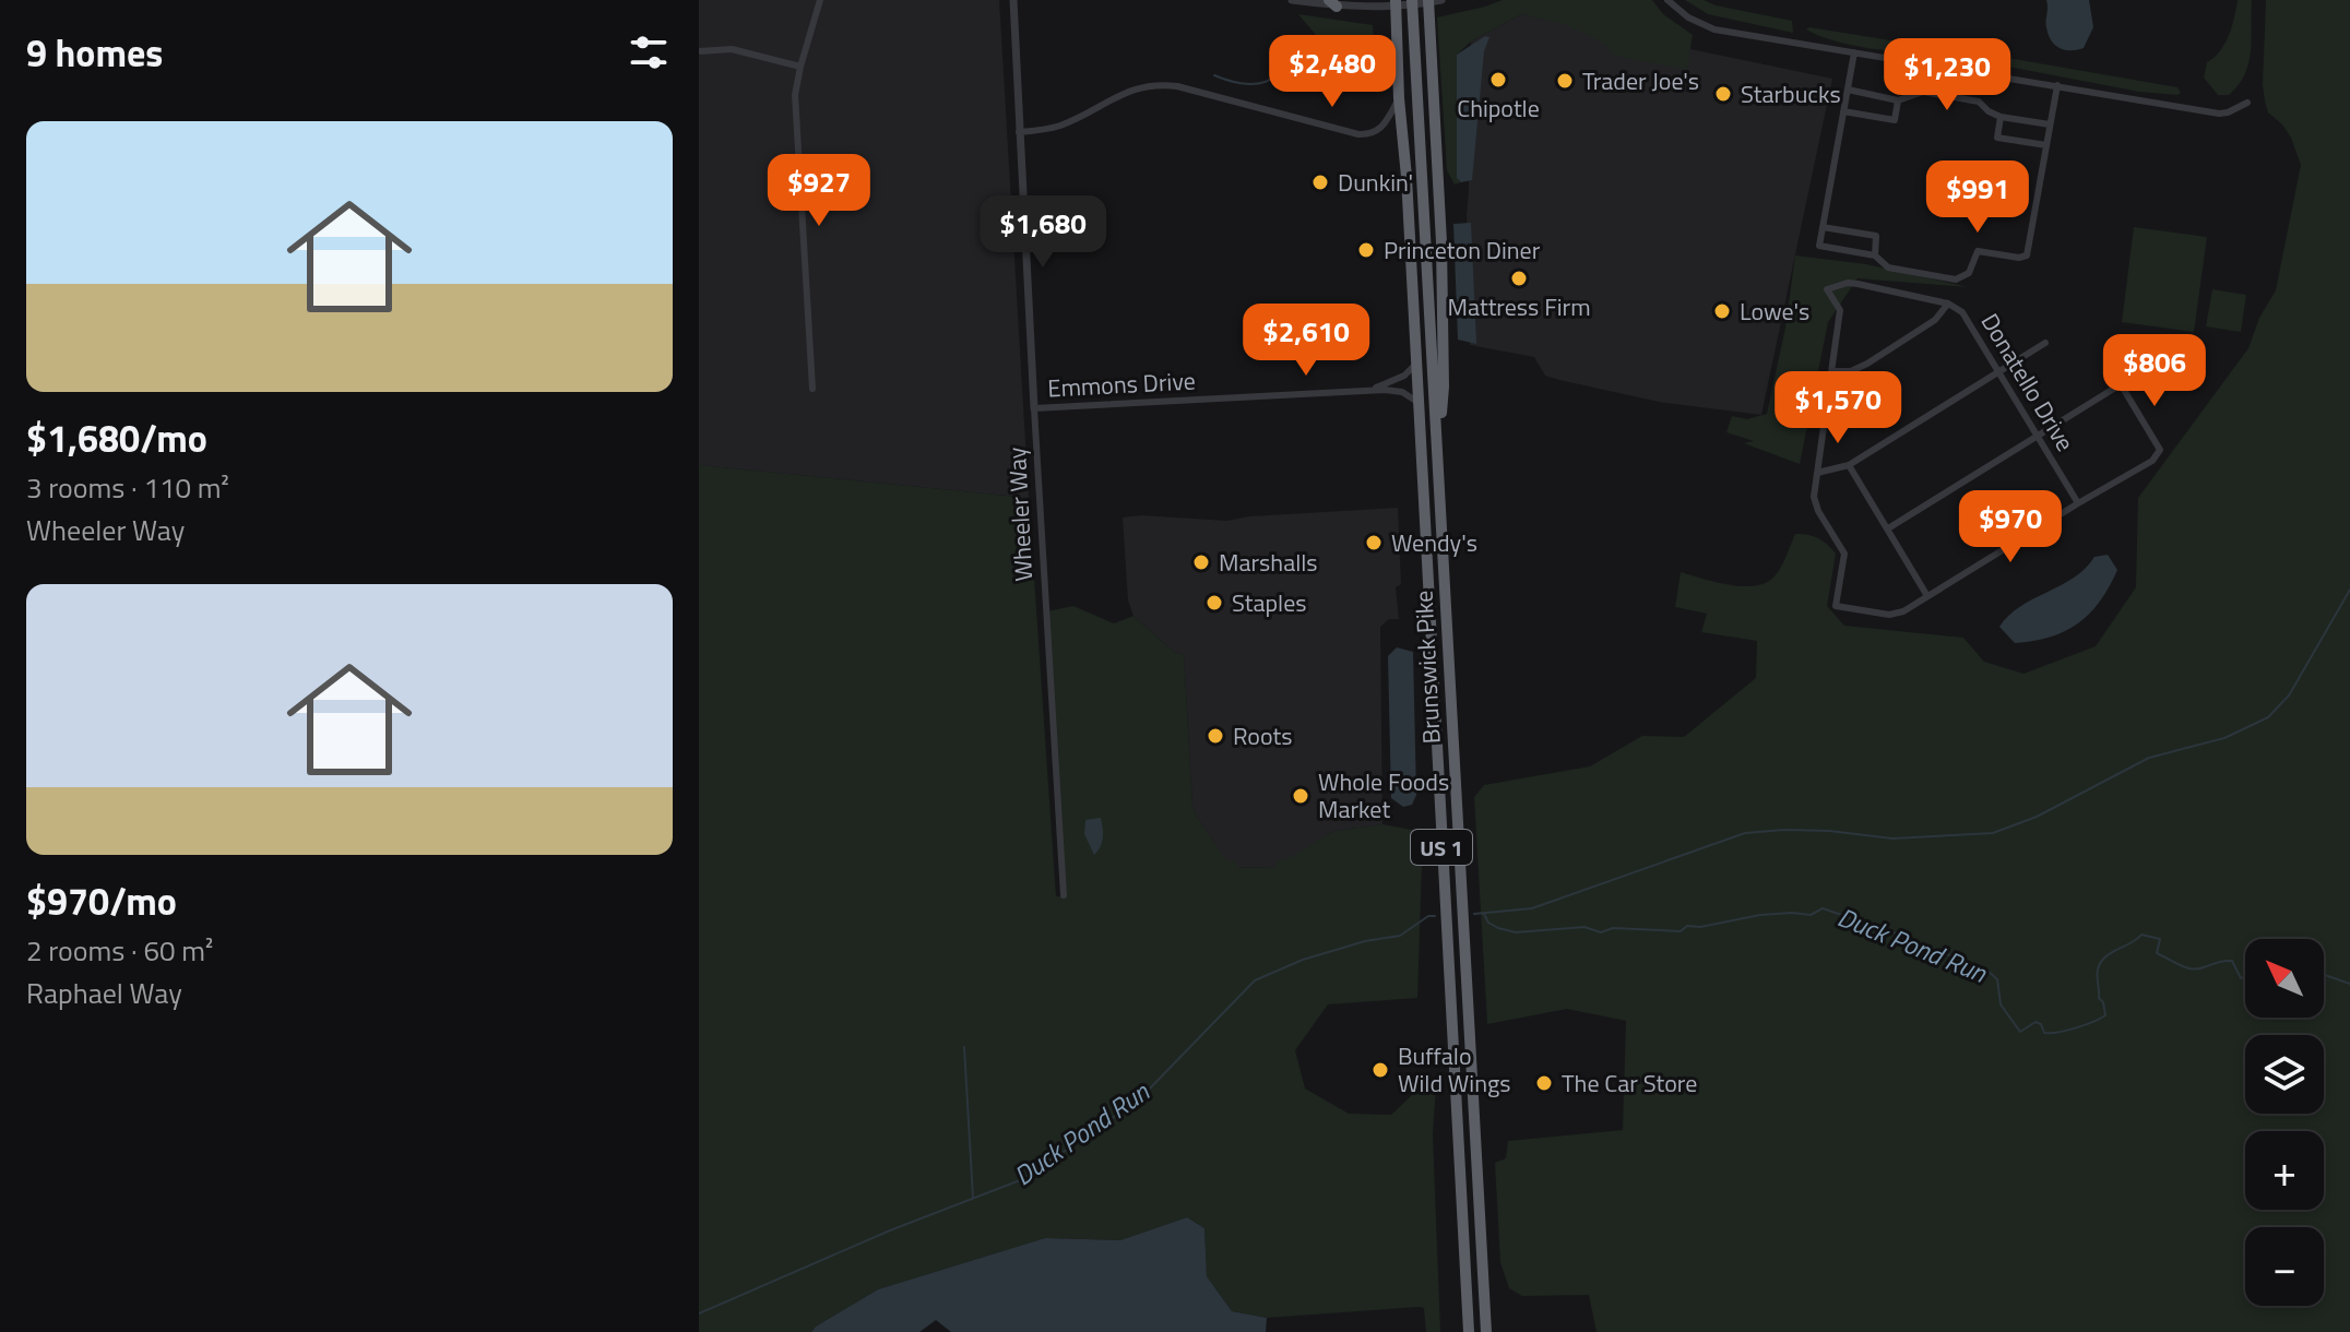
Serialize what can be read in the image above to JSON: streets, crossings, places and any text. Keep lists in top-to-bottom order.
{
  "streets": {
    "highway": ["Brunswick Pike", "US 1"],
    "street": ["Donatello Drive", "Emmons Drive", "Wheeler Way"]
  },
  "crossings": [
    ["Emmons Drive", "Wheeler Way"],
    ["Emmons Drive", "Brunswick Pike"]
  ],
  "water": ["Duck Pond Run"],
  "places": [
    "Chipotle",
    "Trader Joe's",
    "Starbucks",
    "Dunkin'",
    "Princeton Diner",
    "Mattress Firm",
    "Lowe's",
    "Wendy's",
    "Marshalls",
    "Staples",
    "Roots",
    "Whole Foods Market",
    "Buffalo Wild Wings",
    "The Car Store"
  ],
  "north": "top left",
  "page": {
    "heading": "9 homes",
    "price": [
      "$2,480",
      "$1,230",
      "$927",
      "$991",
      "$1,680",
      "$2,610",
      "$806",
      "$1,570",
      "$970"
    ],
    "list": [
      {
        "name": "$1,680/mo",
        "note": "3 rooms · 110 m² · Wheeler Way"
      },
      {
        "name": "$970/mo",
        "note": "2 rooms · 60 m² · Raphael Way"
      }
    ],
    "map_buttons": ["+", "−"]
  }
}
